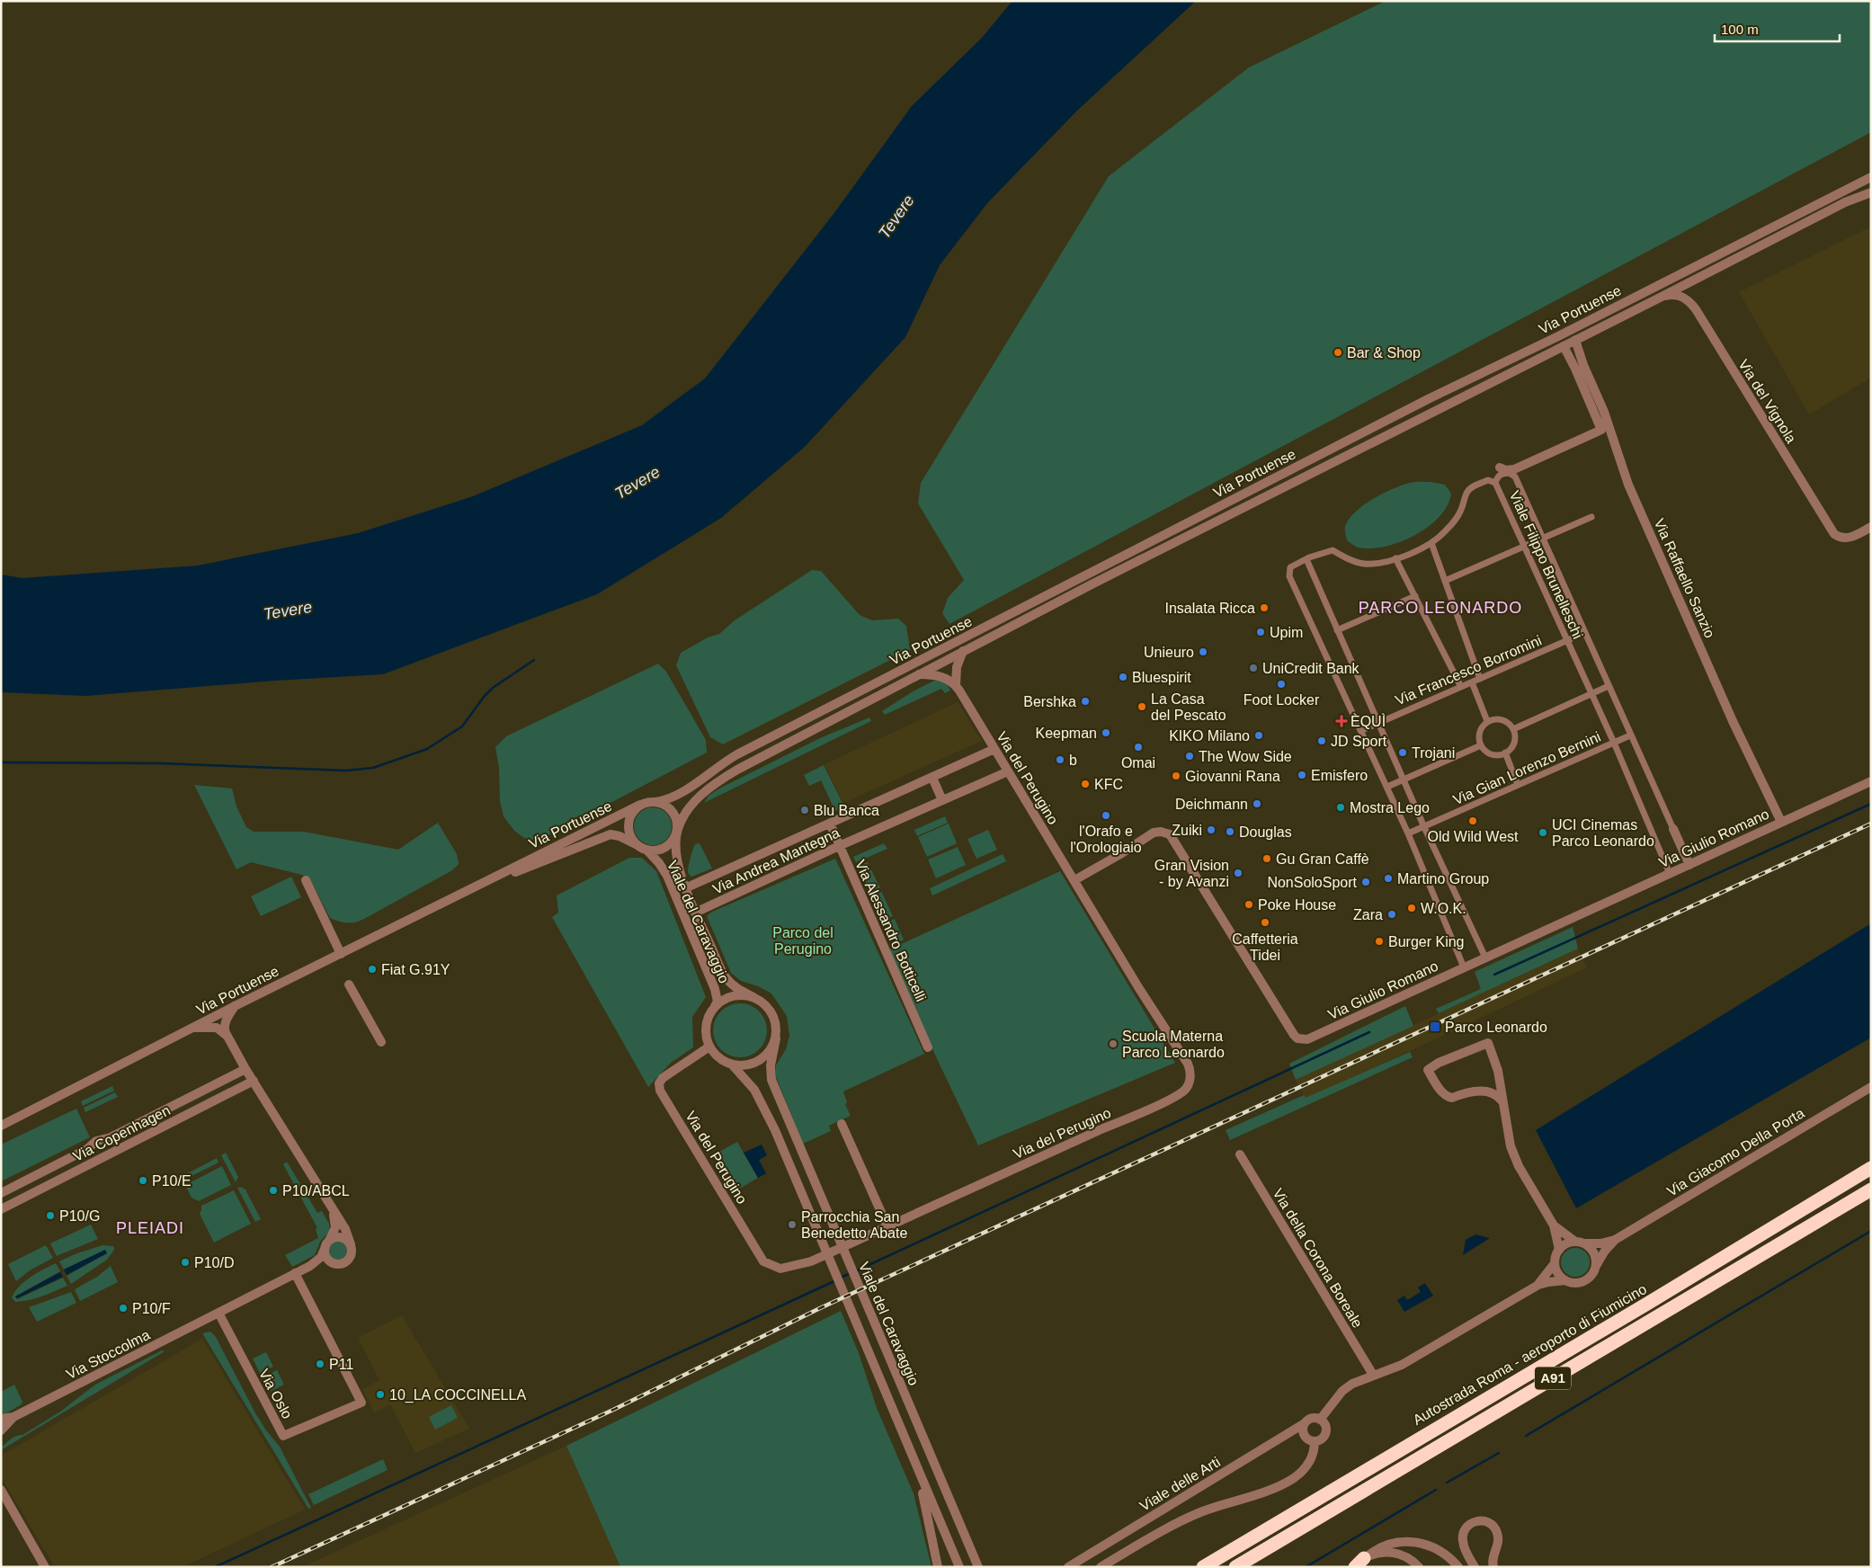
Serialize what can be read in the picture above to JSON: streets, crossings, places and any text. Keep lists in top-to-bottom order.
{
  "streets": {
    "highway": ["Autostrada Roma - aeroporto di Fiumicino", "A91"],
    "street": [
      "Via Portuense",
      "Via del Vignola",
      "Viale Filippo Brunelleschi",
      "Via Raffaello Sanzio",
      "Via Francesco Borromini",
      "Via Gian Lorenzo Bernini",
      "Via del Perugino",
      "Via Giulio Romano",
      "Via Andrea Mantegna",
      "Viale del Caravaggio",
      "Via Alessandro Botticelli",
      "Via Copenhagen",
      "Via Giacomo Della Porta",
      "Via della Corona Boreale",
      "Via Stoccolma",
      "Via Oslo",
      "Viale delle Arti"
    ]
  },
  "crossings": [
    ["Via Portuense", "Via del Vignola"],
    ["Via Portuense", "Via Raffaello Sanzio"],
    ["Via Portuense", "Viale del Caravaggio"],
    ["Viale Filippo Brunelleschi", "Via Francesco Borromini"],
    ["Viale Filippo Brunelleschi", "Via Gian Lorenzo Bernini"],
    ["Viale Filippo Brunelleschi", "Via Giulio Romano"],
    ["Via Raffaello Sanzio", "Via Giulio Romano"],
    ["Via del Perugino", "Via Giulio Romano"],
    ["Via del Perugino", "Via Andrea Mantegna"],
    ["Via del Perugino", "Viale del Caravaggio"],
    ["Via Andrea Mantegna", "Viale del Caravaggio"],
    ["Via Andrea Mantegna", "Via Alessandro Botticelli"],
    ["Via Stoccolma", "Via Oslo"]
  ],
  "districts": ["PARCO LEONARDO", "PLEIADI"],
  "water": ["Tevere"],
  "parks": ["Parco del Perugino"],
  "places": {
    "other": [
      "Bar & Shop",
      "Insalata Ricca",
      "Upim",
      "Unieuro",
      "UniCredit Bank",
      "Bluespirit",
      "Foot Locker",
      "Bershka",
      "La Casa del Pescato",
      "Keepman",
      "KIKO Milano",
      "JD Sport",
      "Omai",
      "Trojani",
      "The Wow Side",
      "b",
      "Emisfero",
      "Giovanni Rana",
      "KFC",
      "Deichmann",
      "Mostra Lego",
      "Blu Banca",
      "l'Orafo e l'Orologiaio",
      "Old Wild West",
      "Zuiki",
      "Douglas",
      "UCI Cinemas Parco Leonardo",
      "Gu Gran Caffè",
      "Gran Vision - by Avanzi",
      "Martino Group",
      "NonSoloSport",
      "Poke House",
      "W.O.K.",
      "Zara",
      "Caffetteria Tidei",
      "Burger King",
      "Fiat G.91Y",
      "Scuola Materna Parco Leonardo",
      "P10/E",
      "P10/ABCL",
      "P10/G",
      "Parrocchia San Benedetto Abate",
      "P10/D",
      "P10/F",
      "P11",
      "10_LA COCCINELLA"
    ],
    "health": ["ÈQUÌ"],
    "transit": ["Parco Leonardo"]
  },
  "scale_bar": "100 m"
}
